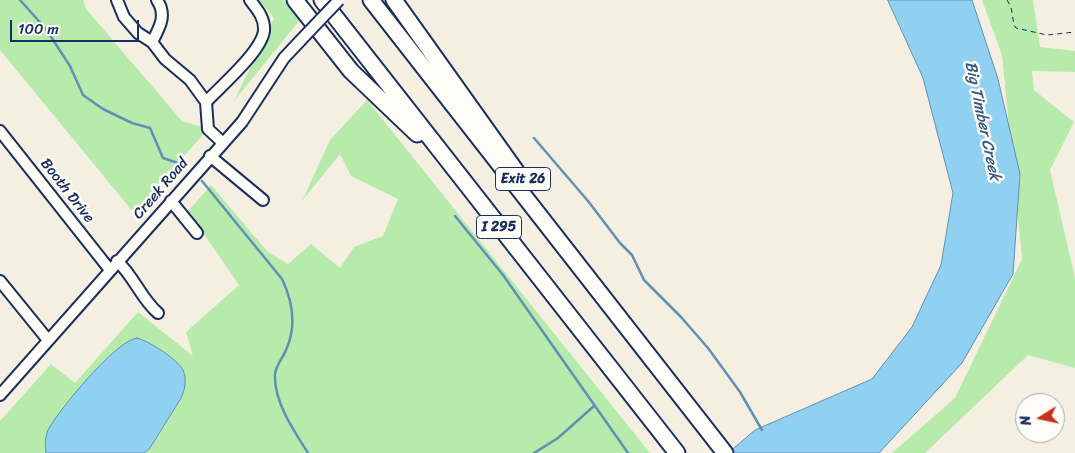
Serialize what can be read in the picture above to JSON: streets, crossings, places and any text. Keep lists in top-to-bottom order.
{
  "streets": {
    "highway": ["Exit 26", "I 295"],
    "street": ["Creek Road", "Booth Drive"]
  },
  "crossings": [
    ["Exit 26", "I 295"],
    ["Creek Road", "Booth Drive"]
  ],
  "water": ["Big Timber Creek"],
  "scale_bar": "100 m",
  "north": "left"
}
